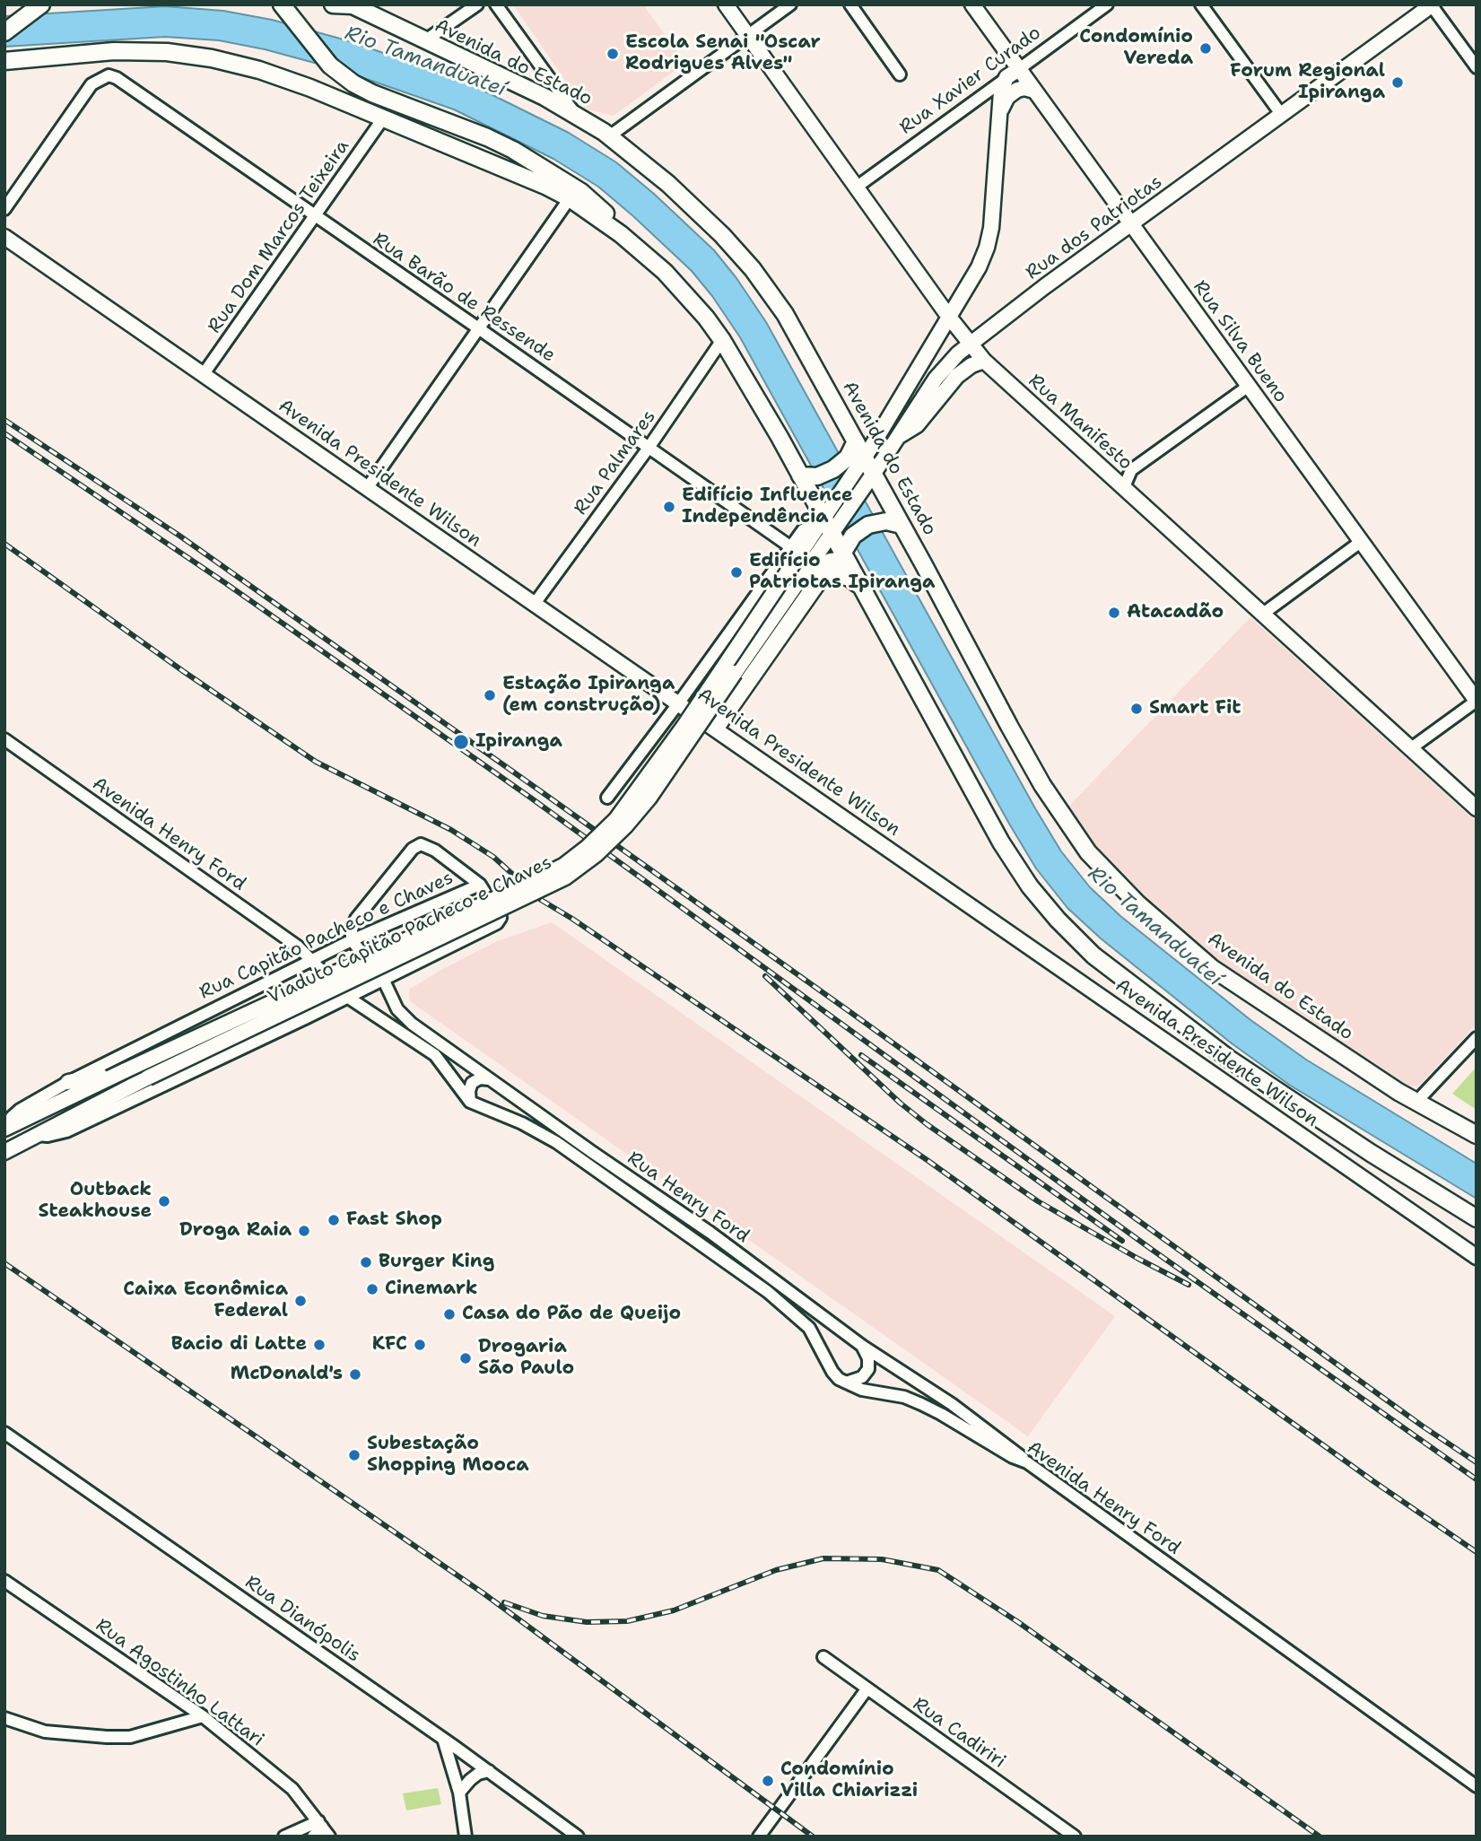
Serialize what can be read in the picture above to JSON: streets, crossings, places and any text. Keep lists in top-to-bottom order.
{
  "streets": {
    "highway": ["Avenida do Estado"],
    "main road": [
      "Rua dos Patriotas",
      "Rua Silva Bueno",
      "Rua Manifesto",
      "Avenida Presidente Wilson",
      "Viaduto Capitão Pacheco e Chaves",
      "Rua Capitão Pacheco e Chaves"
    ],
    "street": [
      "Rua Xavier Curado",
      "Rua Dom Marcos Teixeira",
      "Rua Barão de Ressende",
      "Rua Palmares",
      "Avenida Henry Ford",
      "Rua Henry Ford",
      "Rua Dianópolis",
      "Rua Agostinho Lattari",
      "Rua Cadiriri"
    ]
  },
  "crossings": [
    ["Avenida do Estado", "Rua dos Patriotas"],
    ["Rua Xavier Curado", "Rua Silva Bueno"],
    ["Rua Xavier Curado", "Rua Manifesto"],
    ["Rua dos Patriotas", "Rua Silva Bueno"],
    ["Rua dos Patriotas", "Rua Manifesto"],
    ["Rua dos Patriotas", "Viaduto Capitão Pacheco e Chaves"],
    ["Rua Dom Marcos Teixeira", "Rua Barão de Ressende"],
    ["Rua Dom Marcos Teixeira", "Avenida Presidente Wilson"],
    ["Rua Barão de Ressende", "Rua Palmares"],
    ["Rua Barão de Ressende", "Viaduto Capitão Pacheco e Chaves"],
    ["Rua Palmares", "Avenida Presidente Wilson"],
    ["Avenida Henry Ford", "Rua Capitão Pacheco e Chaves"],
    ["Avenida Henry Ford", "Rua Henry Ford"],
    ["Viaduto Capitão Pacheco e Chaves", "Rua Capitão Pacheco e Chaves"],
    ["Rua Capitão Pacheco e Chaves", "Rua Henry Ford"]
  ],
  "water": ["Rio Tamanduateí"],
  "places": [
    "Condomínio Vereda",
    "Escola Senai \"Oscar Rodrigues Alves\"",
    "Forum Regional Ipiranga",
    "Edifício Influence Independência",
    "Edifício Patriotas Ipiranga",
    "Atacadão",
    "Estação Ipiranga (em construção)",
    "Smart Fit",
    "Ipiranga",
    "Outback Steakhouse",
    "Fast Shop",
    "Droga Raia",
    "Burger King",
    "Cinemark",
    "Caixa Econômica Federal",
    "Casa do Pão de Queijo",
    "Bacio di Latte",
    "KFC",
    "Drogaria São Paulo",
    "McDonald's",
    "Subestação Shopping Mooca",
    "Condomínio Villa Chiarizzi"
  ]
}
